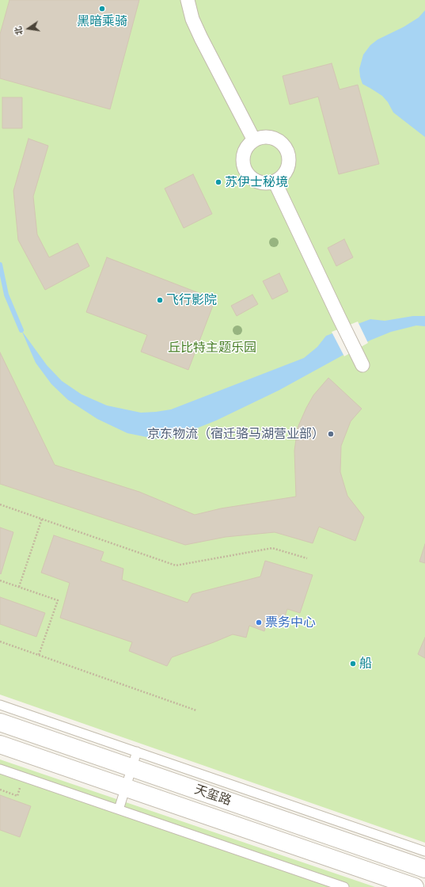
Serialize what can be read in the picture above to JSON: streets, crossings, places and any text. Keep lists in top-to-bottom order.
{
  "streets": {
    "street": ["天玺路"]
  },
  "parks": ["丘比特主题乐园"],
  "places": [
    "黑暗乘骑",
    "苏伊士秘境",
    "飞行影院",
    "京东物流（宿迁骆马湖营业部）",
    "票务中心",
    "船"
  ],
  "north": "left"
}
